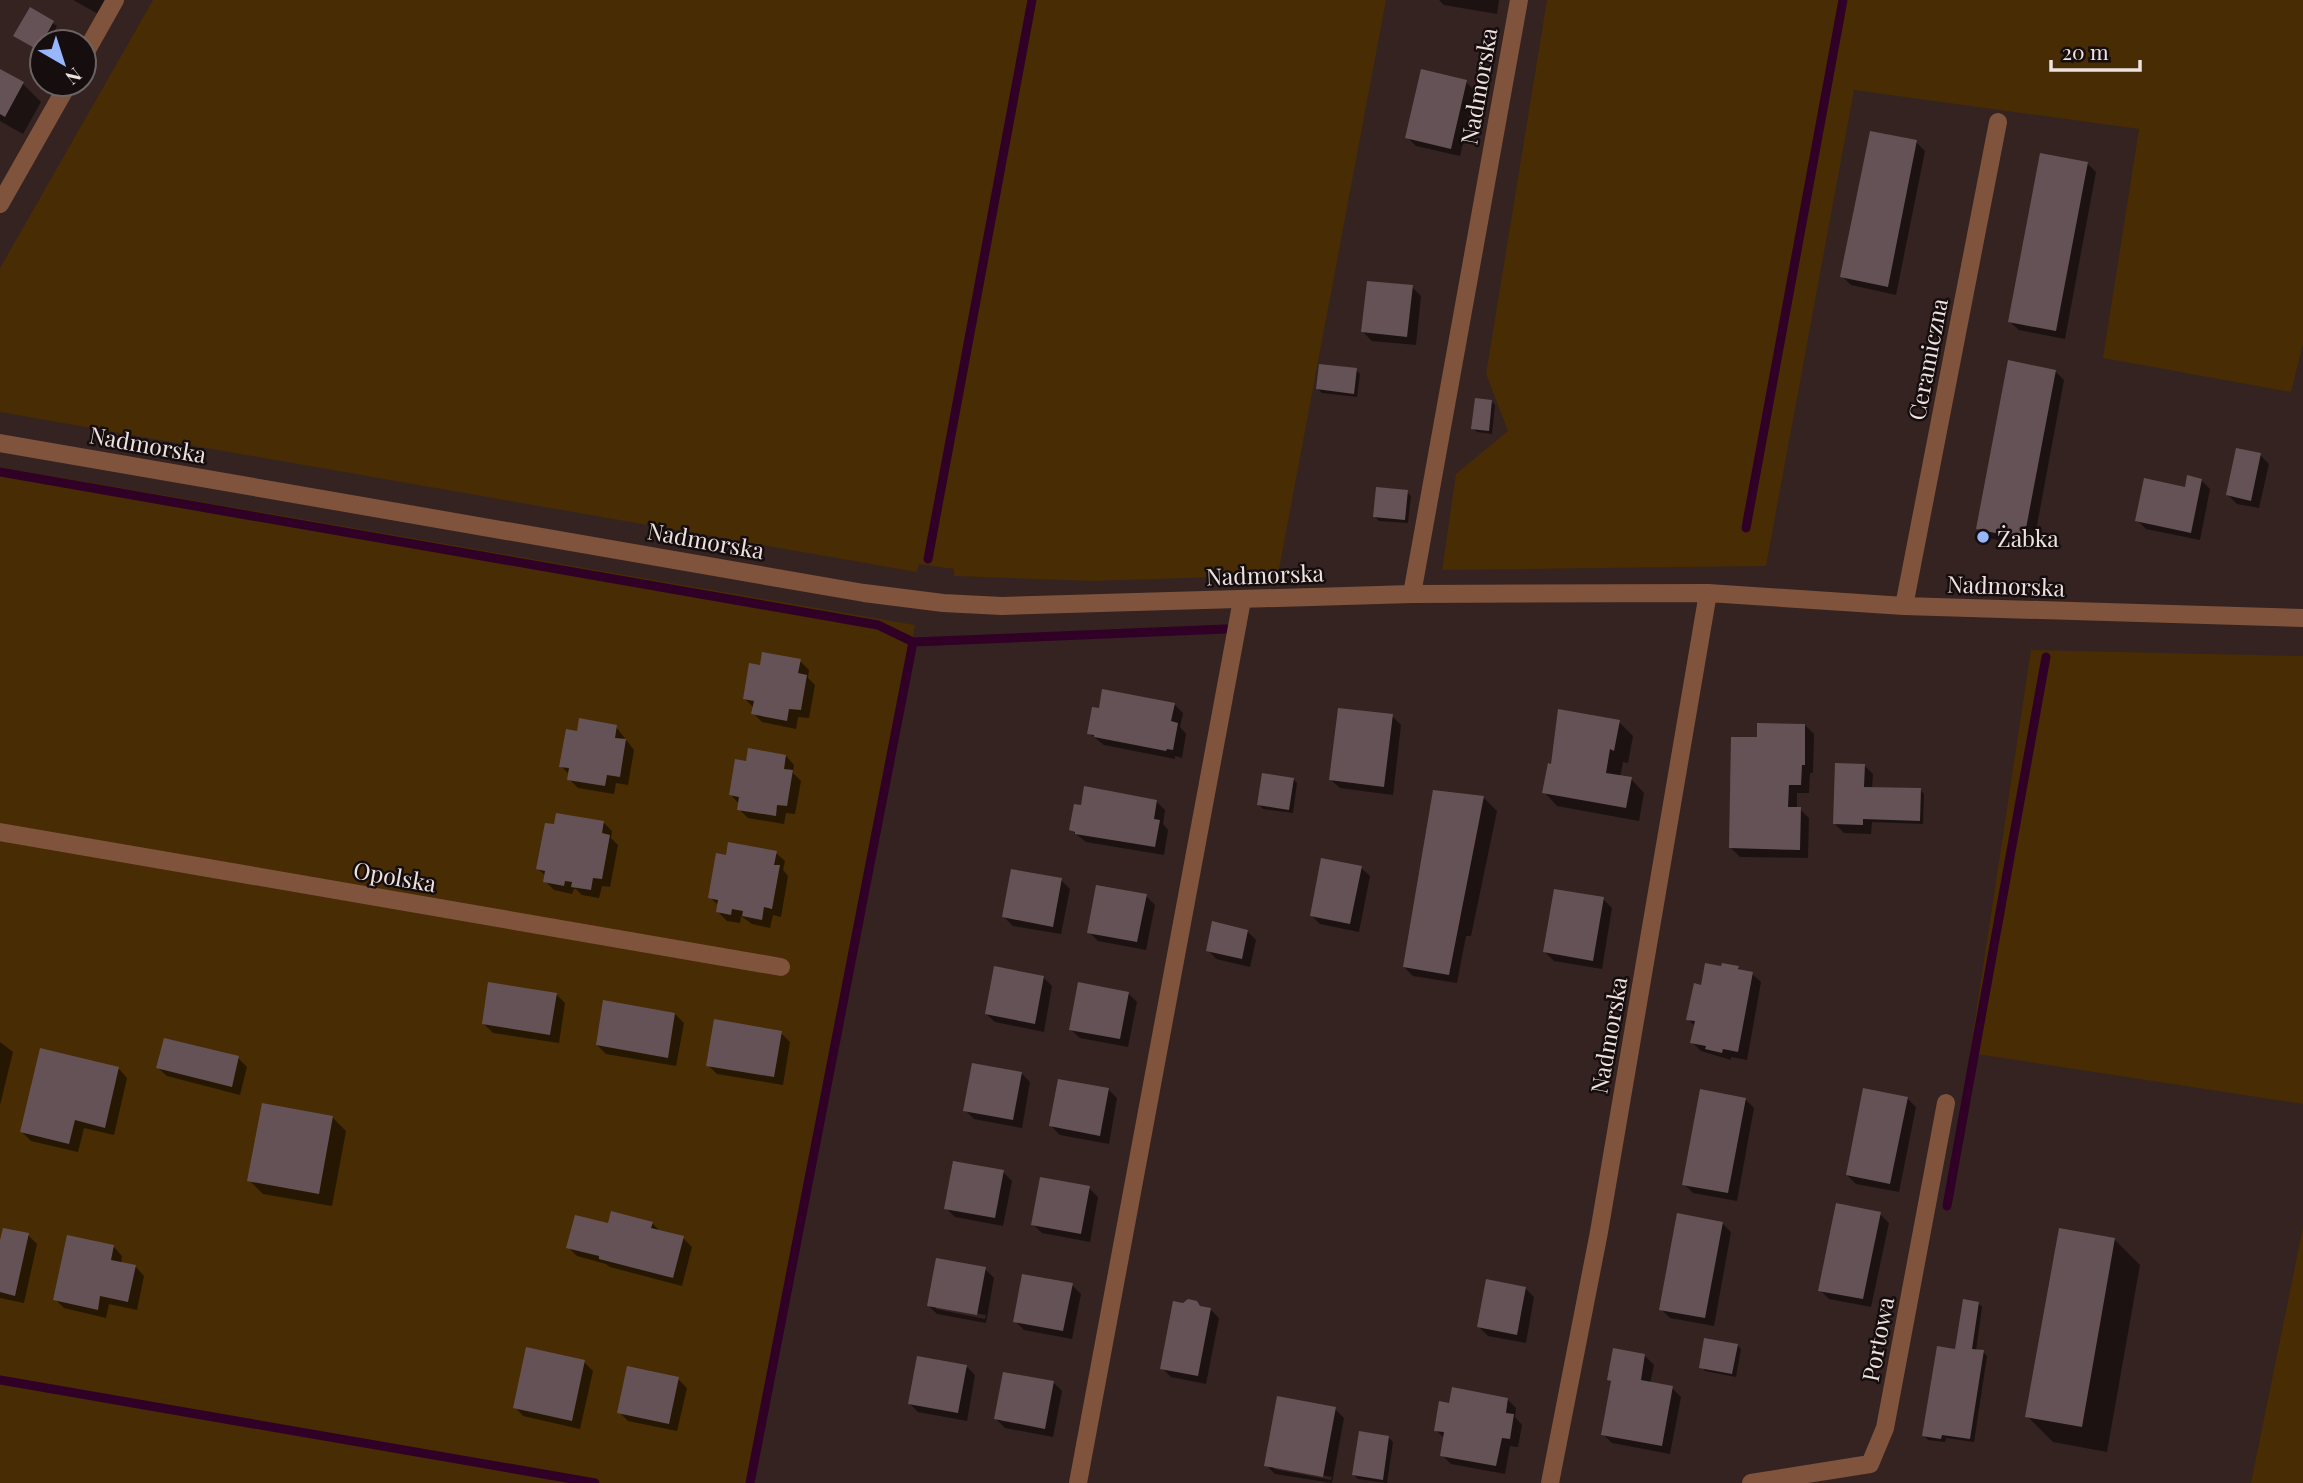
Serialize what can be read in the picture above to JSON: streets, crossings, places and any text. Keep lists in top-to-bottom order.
{
  "streets": {
    "street": [
      "Nadmorska",
      "Ceramiczna",
      "Opolska",
      "Portowa"
    ]
  },
  "crossings": [
    ["Nadmorska", "Ceramiczna"]
  ],
  "places": ["Żabka"],
  "scale_bar": "20 m",
  "north": "bottom right"
}
